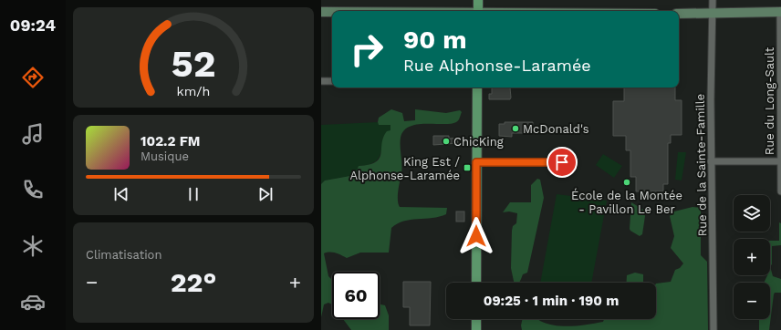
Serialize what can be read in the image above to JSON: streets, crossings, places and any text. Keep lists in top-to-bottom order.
{
  "streets": {
    "street": ["Rue du Long-Sault", "Rue de la Sainte-Famille"]
  },
  "places": {
    "other": ["McDonald's", "ChicKing", "École de la Montée - Pavillon Le Ber"],
    "transit": ["King Est / Alphonse-Laramée"]
  },
  "page": {
    "tabs": "09:24",
    "turn": ["90 m", "Rue Alphonse-Laramée"],
    "song": ["102.2 FM", "Musique"],
    "map_buttons": ["+", "−"],
    "tile": "Climatisation",
    "heat": ["−", "22°", "+"],
    "limit": "60",
    "trip": "09:25 · 1 min · 190 m",
    "gauge": ["52", "km/h"]
  }
}
